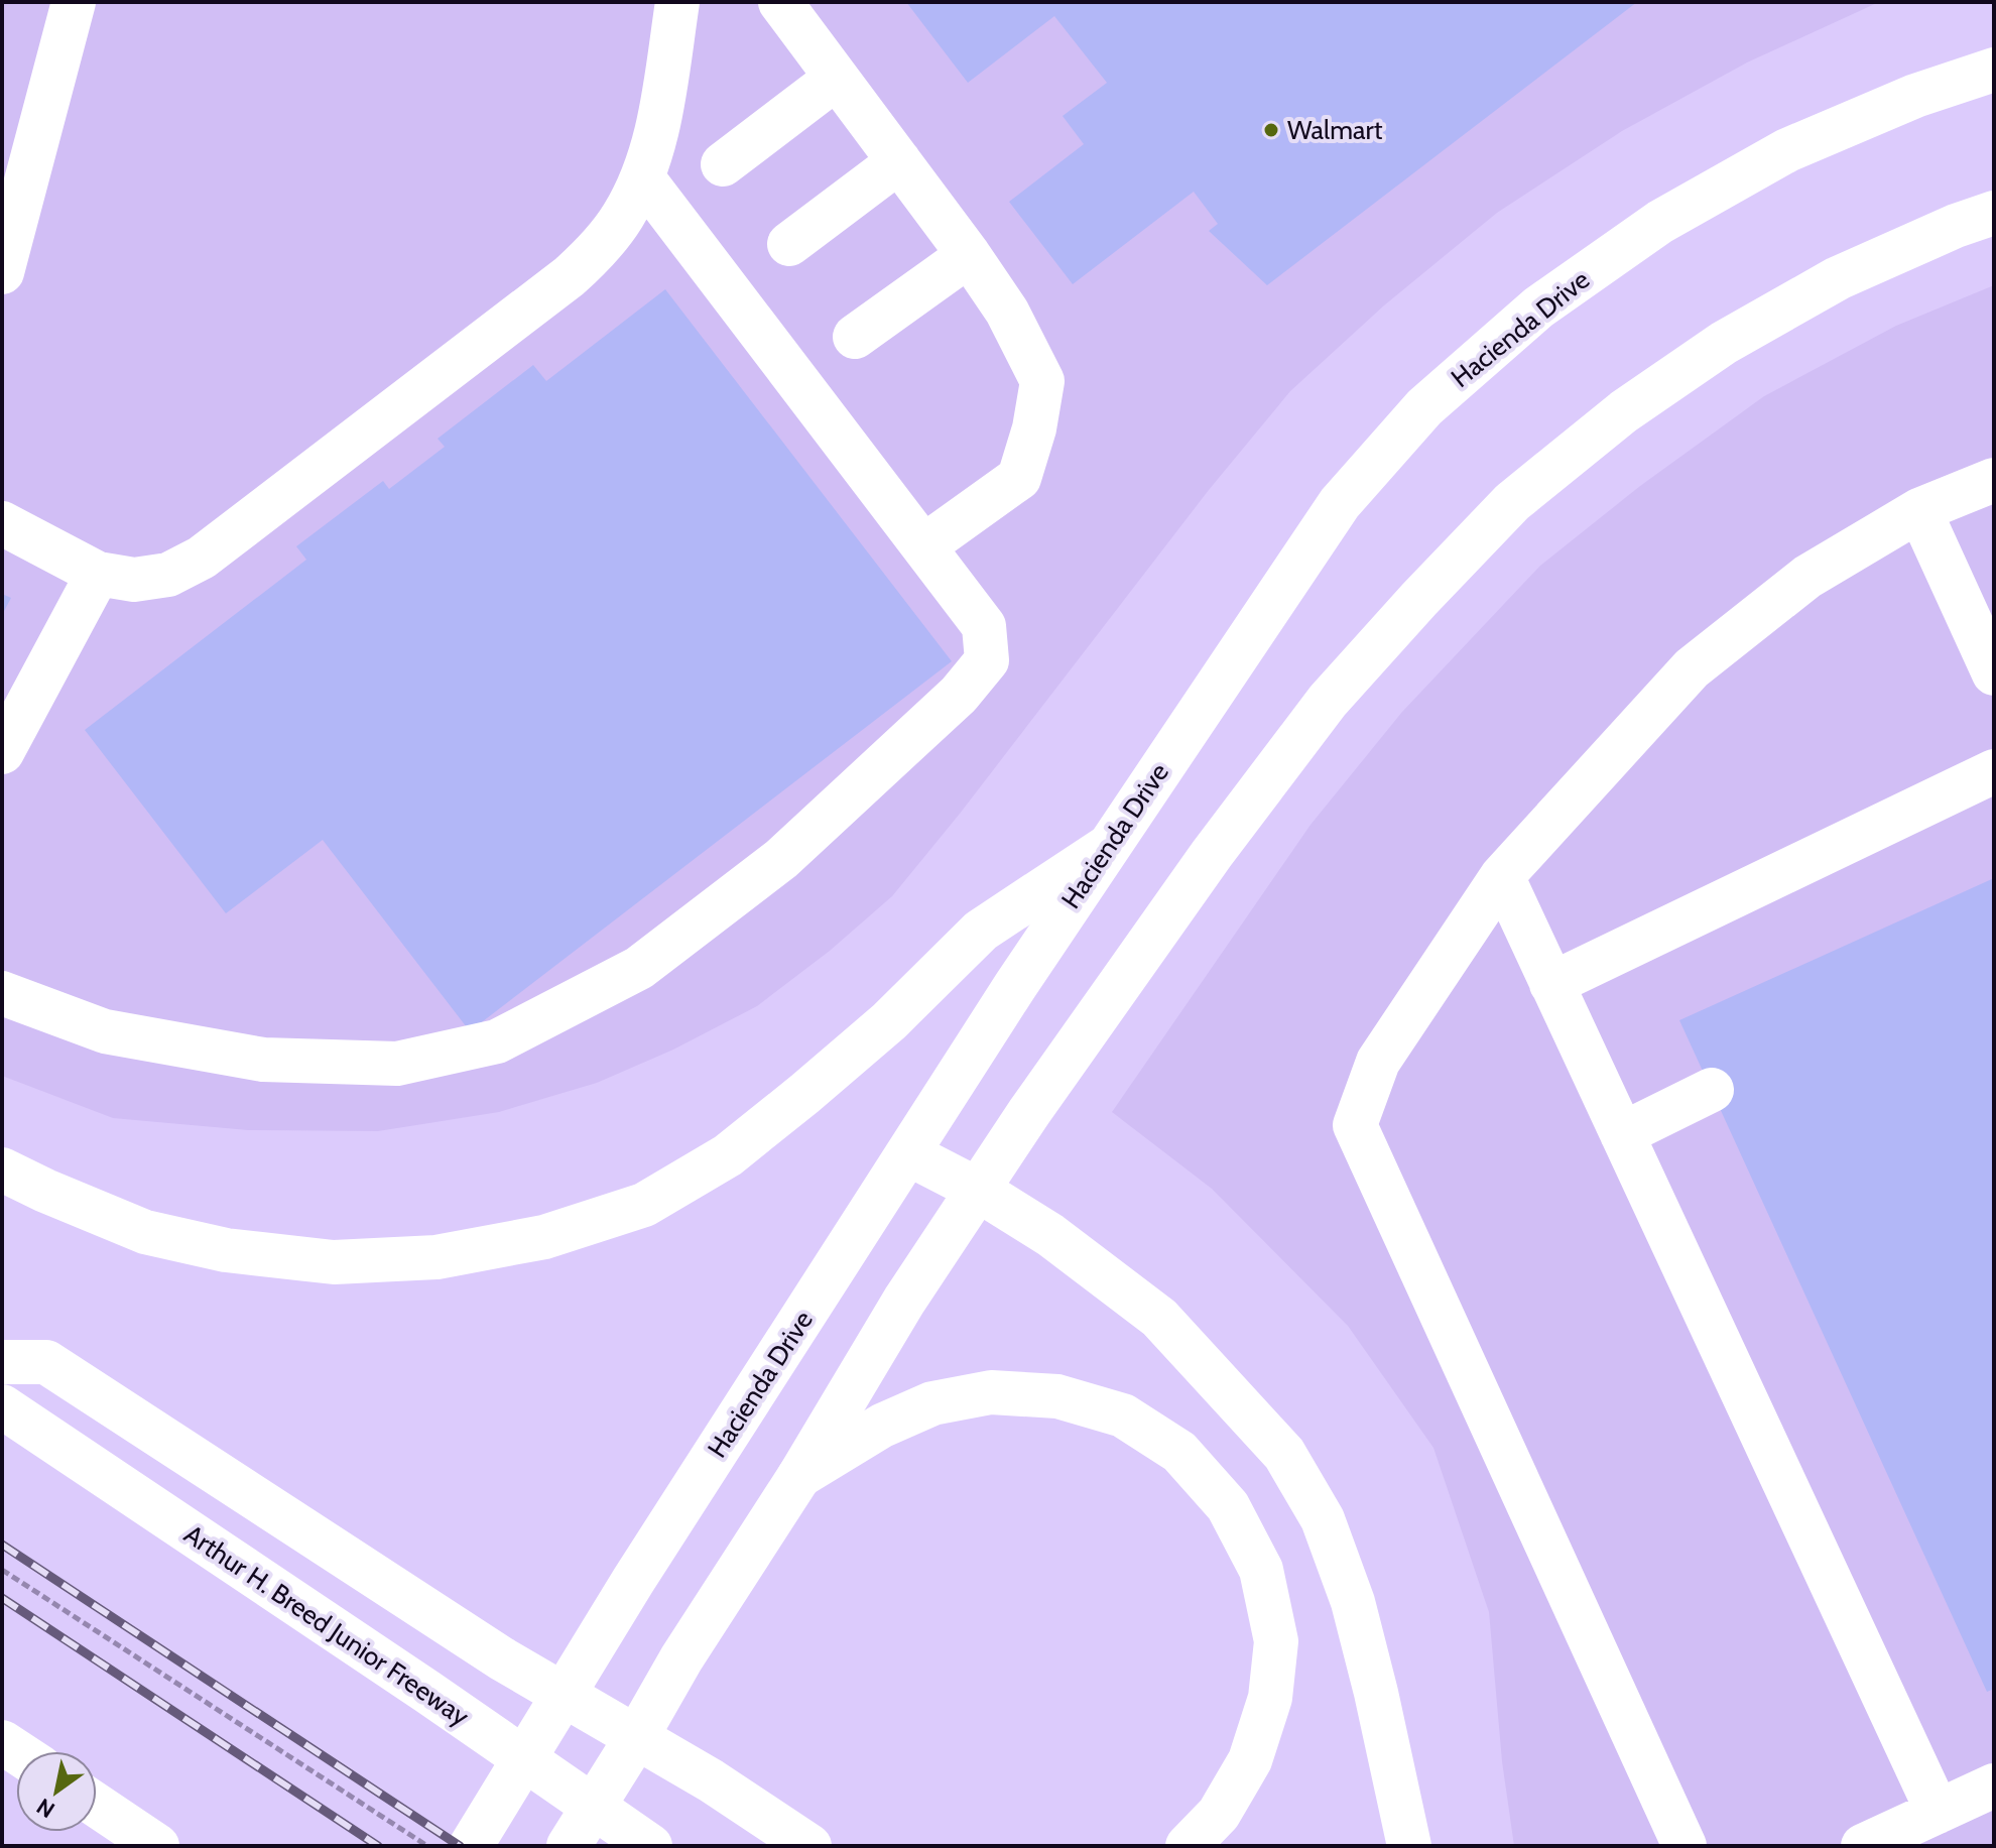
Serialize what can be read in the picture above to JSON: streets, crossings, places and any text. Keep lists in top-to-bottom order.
{
  "streets": {
    "main road": ["Hacienda Drive", "Arthur H. Breed Junior Freeway"]
  },
  "places": ["Walmart"],
  "north": "bottom left"
}
